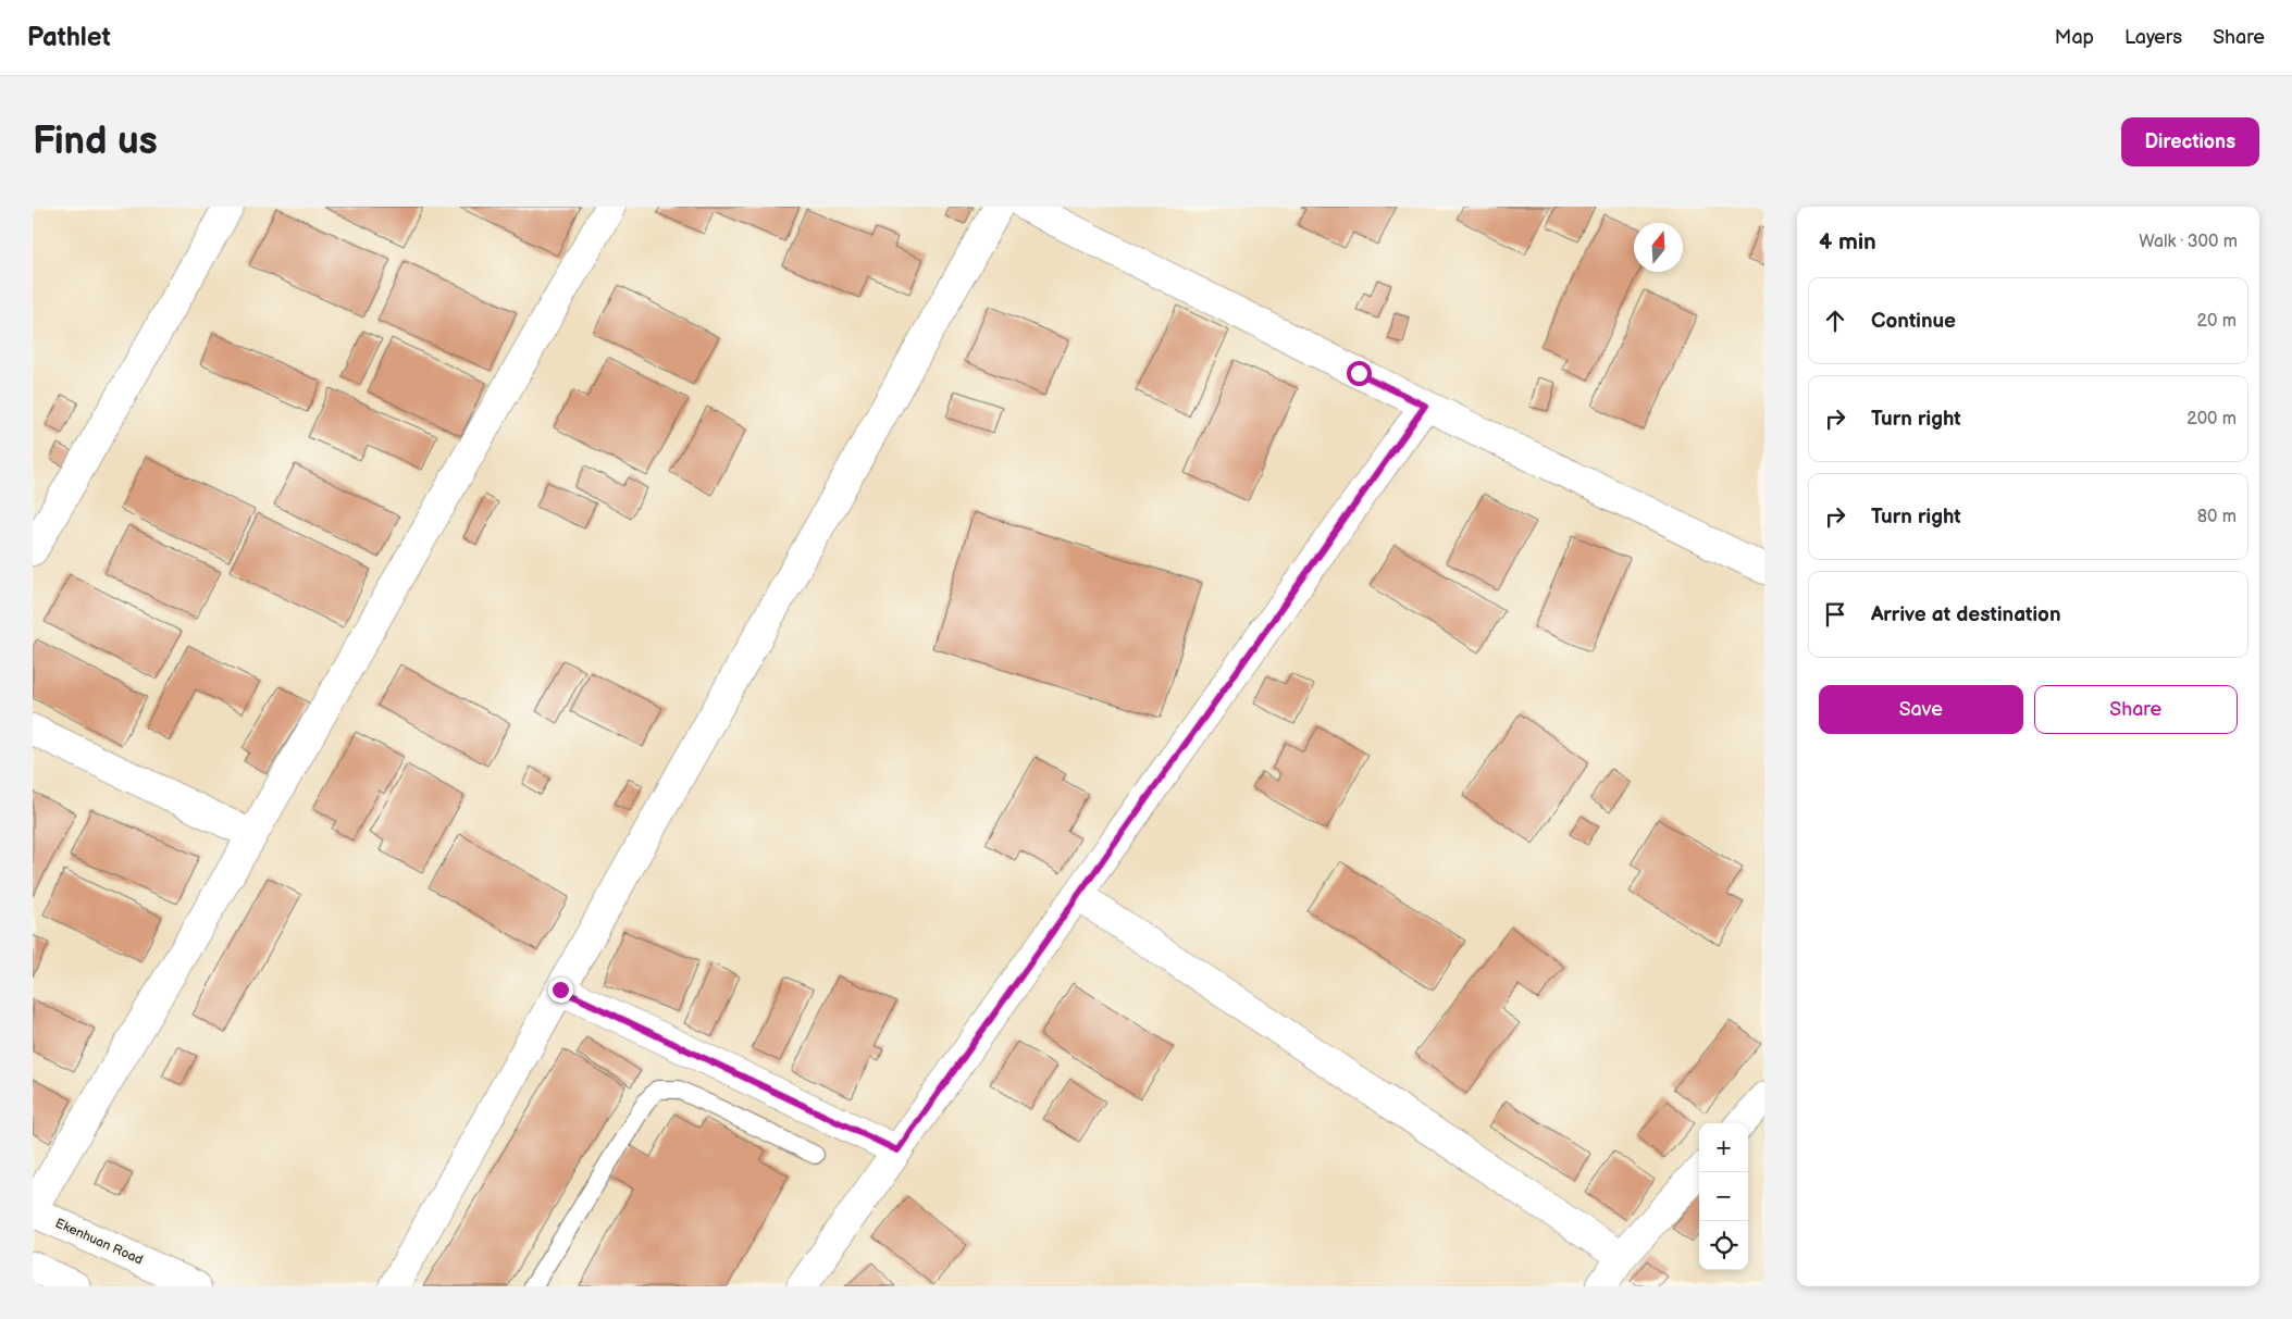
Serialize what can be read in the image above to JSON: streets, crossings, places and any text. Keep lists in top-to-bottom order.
{
  "streets": {
    "street": ["Ekenhuan Road"]
  },
  "north": "top",
  "page": {
    "header": "Pathlet",
    "nav": ["Map", "Layers", "Share"],
    "buttons": [
      "Directions",
      ["Save", "Share"]
    ],
    "title": "Find us",
    "heading": ["4 min", "Walk · 300 m"],
    "list": [
      ["Continue", "20 m"],
      ["Turn right", "200 m"],
      ["Turn right", "80 m"],
      "Arrive at destination"
    ],
    "map_buttons": ["+", "−"]
  }
}
